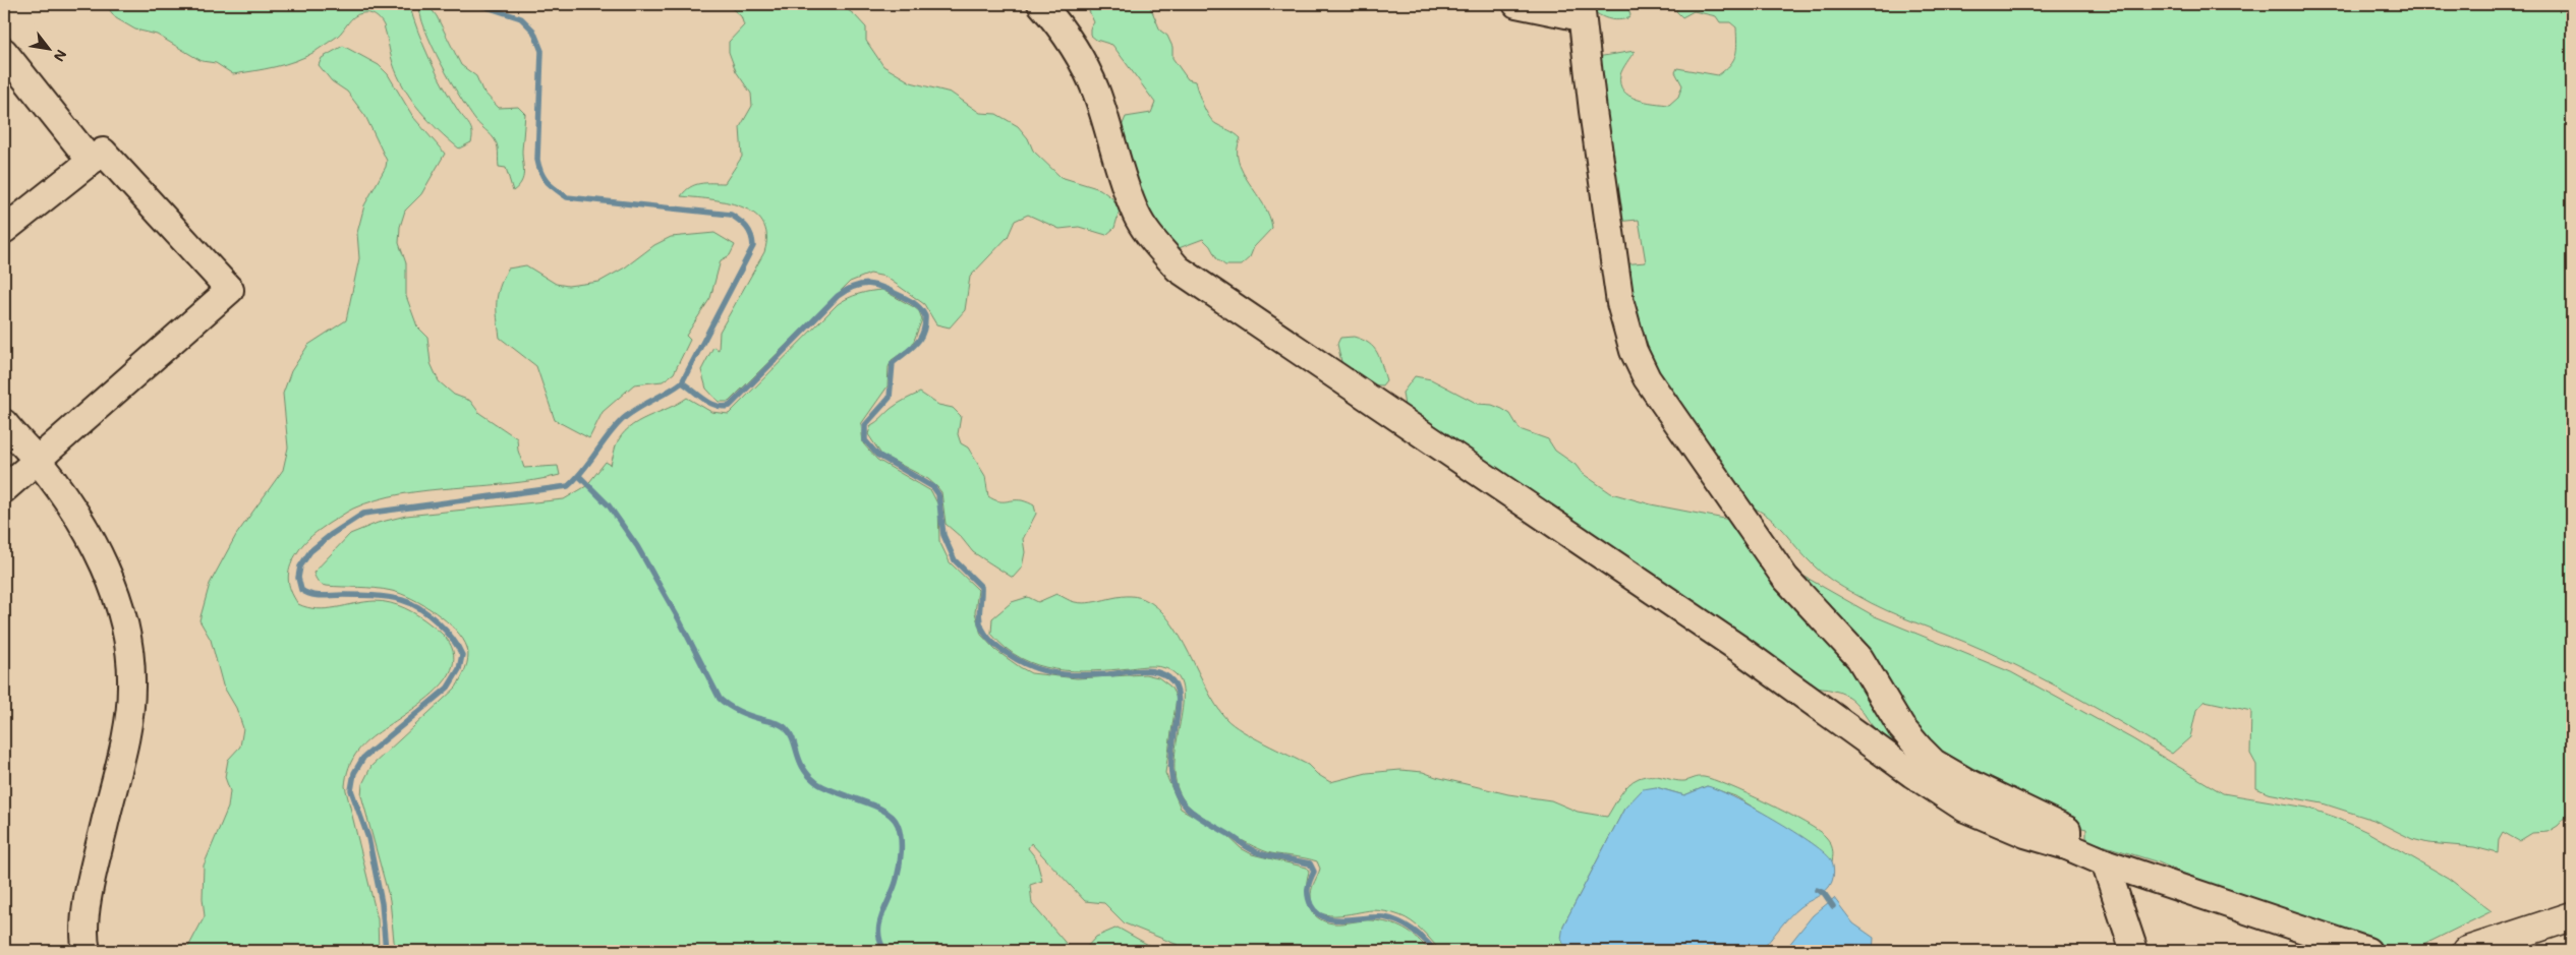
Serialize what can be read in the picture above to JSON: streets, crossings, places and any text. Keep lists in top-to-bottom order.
{
  "north": "bottom right"
}
